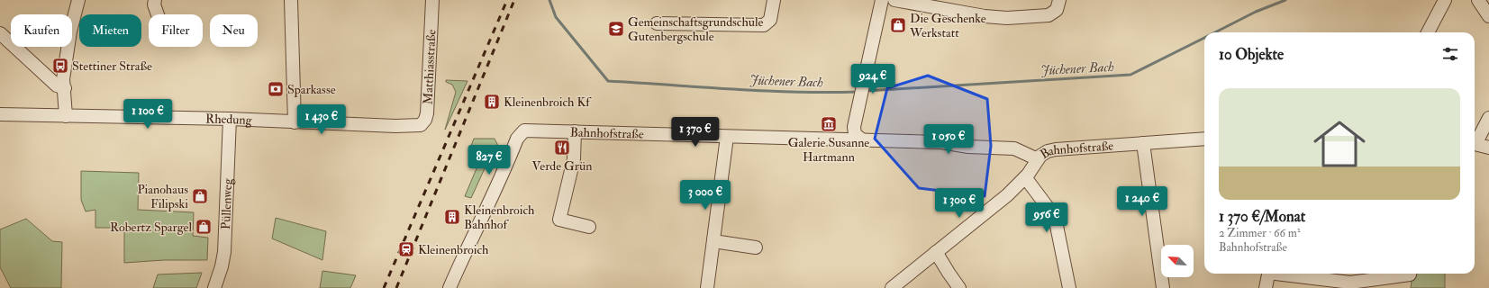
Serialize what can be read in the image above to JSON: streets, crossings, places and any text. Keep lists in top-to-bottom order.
{
  "streets": {
    "street": [
      "Matthiasstraße",
      "Rhedung",
      "Bahnhofstraße",
      "Püllenweg"
    ]
  },
  "crossings": [
    ["Matthiasstraße", "Rhedung"],
    ["Rhedung", "Püllenweg"]
  ],
  "water": ["Jüchener Bach"],
  "places": {
    "shop": ["Die Geschenke Werkstatt", "Pianohaus Filipski", "Robertz Spargel"],
    "school or university": ["Gemeinschaftsgrundschule Gutenbergschule"],
    "bus stop": ["Stettiner Straße"],
    "bank": ["Sparkasse"],
    "building": ["Kleinenbroich Kf", "Kleinenbroich Bahnhof"],
    "museum": ["Galerie Susanne Hartmann"],
    "restaurant": ["Verde Grün"],
    "station": ["Kleinenbroich"]
  },
  "north": "top left",
  "page": {
    "chip": [
      "Kaufen",
      "Mieten",
      "Filter",
      "Neu"
    ],
    "heading": "10 Objekte",
    "price": [
      "924 €",
      "1 100 €",
      "1 430 €",
      "1 370 €",
      "1 050 €",
      "827 €",
      "3 000 €",
      "1 240 €",
      "1 300 €",
      "956 €"
    ],
    "list": [
      {
        "name": "1 370 €/Monat",
        "note": "2 Zimmer · 66 m² · Bahnhofstraße"
      }
    ]
  }
}
